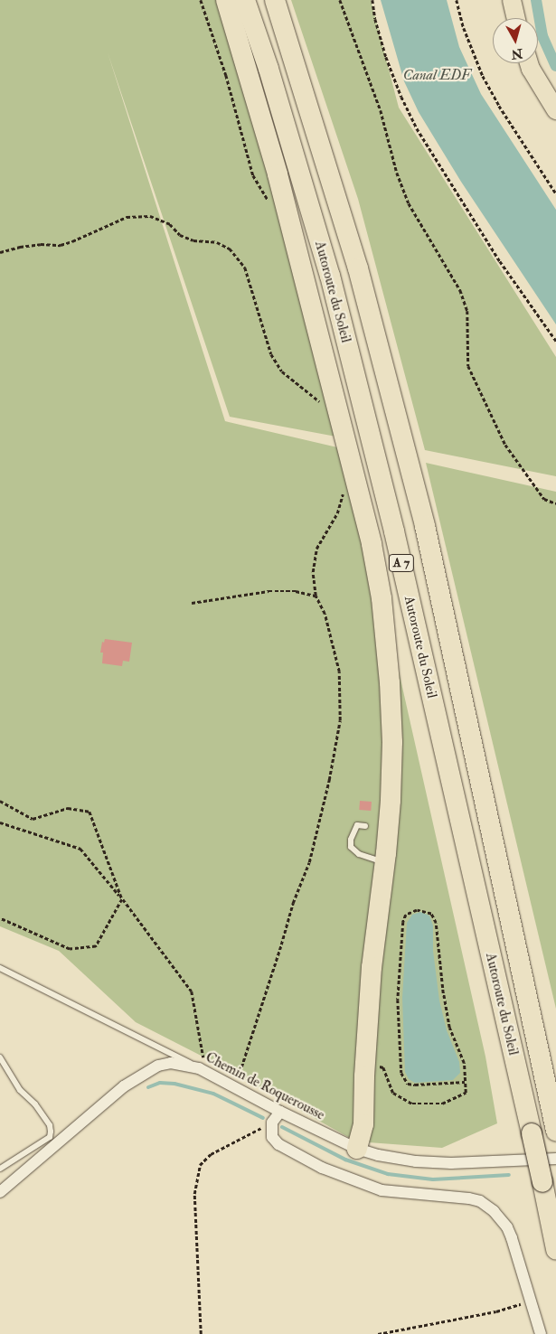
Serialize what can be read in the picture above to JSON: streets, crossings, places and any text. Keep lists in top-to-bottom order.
{
  "streets": {
    "highway": ["Autoroute du Soleil", "A 7"],
    "street": ["Chemin de Roquerousse"]
  },
  "water": ["Canal EDF"],
  "north": "bottom"
}
